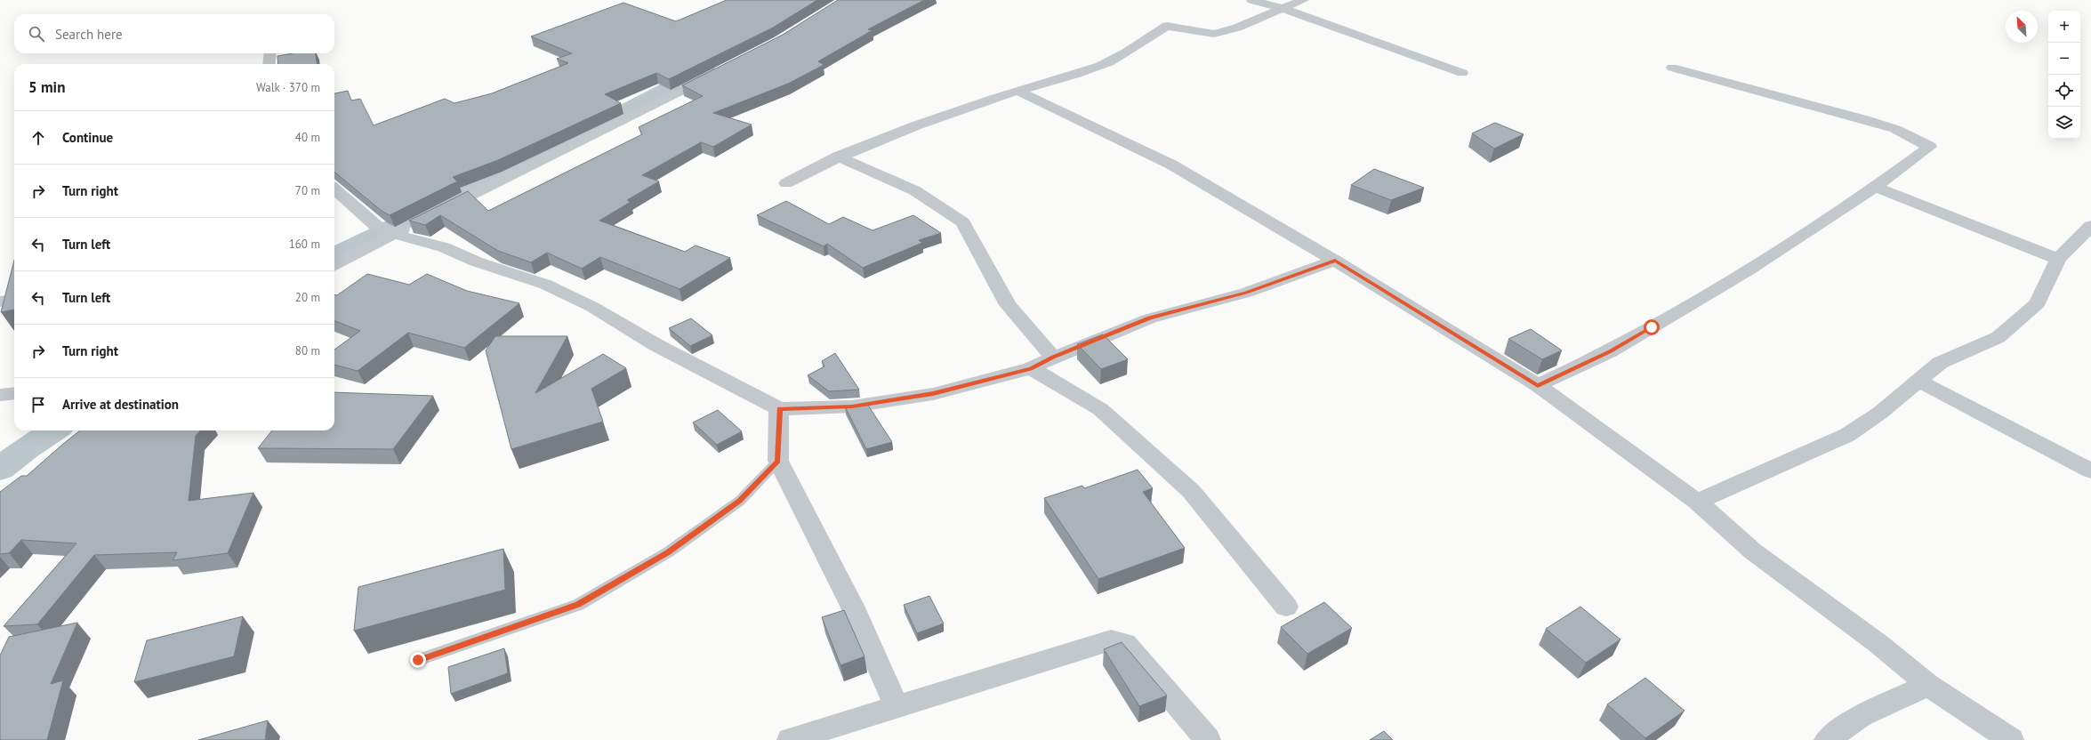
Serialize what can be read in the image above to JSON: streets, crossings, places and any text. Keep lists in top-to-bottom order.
{
  "north": "top left",
  "page": {
    "map_buttons": ["+", "−"],
    "search": "Search here",
    "heading": ["5 min", "Walk · 370 m"],
    "list": [
      ["Continue", "40 m"],
      ["Turn right", "70 m"],
      ["Turn left", "160 m"],
      ["Turn left", "20 m"],
      ["Turn right", "80 m"],
      "Arrive at destination"
    ]
  }
}
